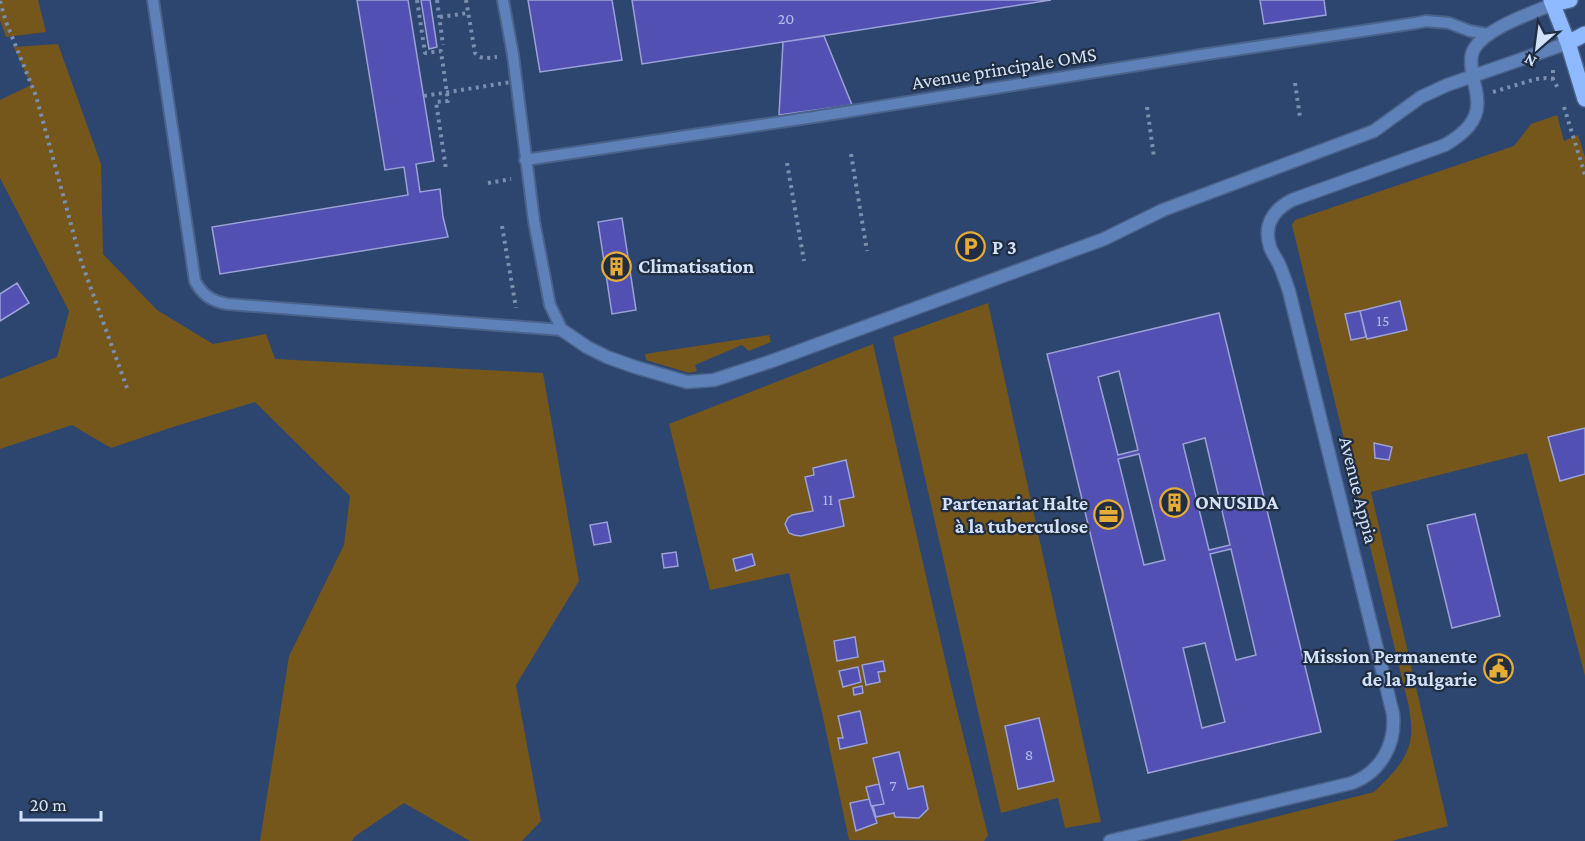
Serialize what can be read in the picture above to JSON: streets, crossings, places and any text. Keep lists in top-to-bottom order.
{
  "streets": {
    "street": ["Avenue Appia"],
    "lane": ["Avenue principale OMS"]
  },
  "crossings": [
    ["Avenue principale OMS", "Avenue Appia"]
  ],
  "places": {
    "parking": ["P 3"],
    "building": ["Climatisation", "ONUSIDA"],
    "office": ["Partenariat Halte à la tuberculose"],
    "public building": ["Mission Permanente de la Bulgarie"]
  },
  "house_numbers": [
    "20",
    "15",
    "11",
    "8",
    "7"
  ],
  "scale_bar": "20 m",
  "north": "bottom left"
}
